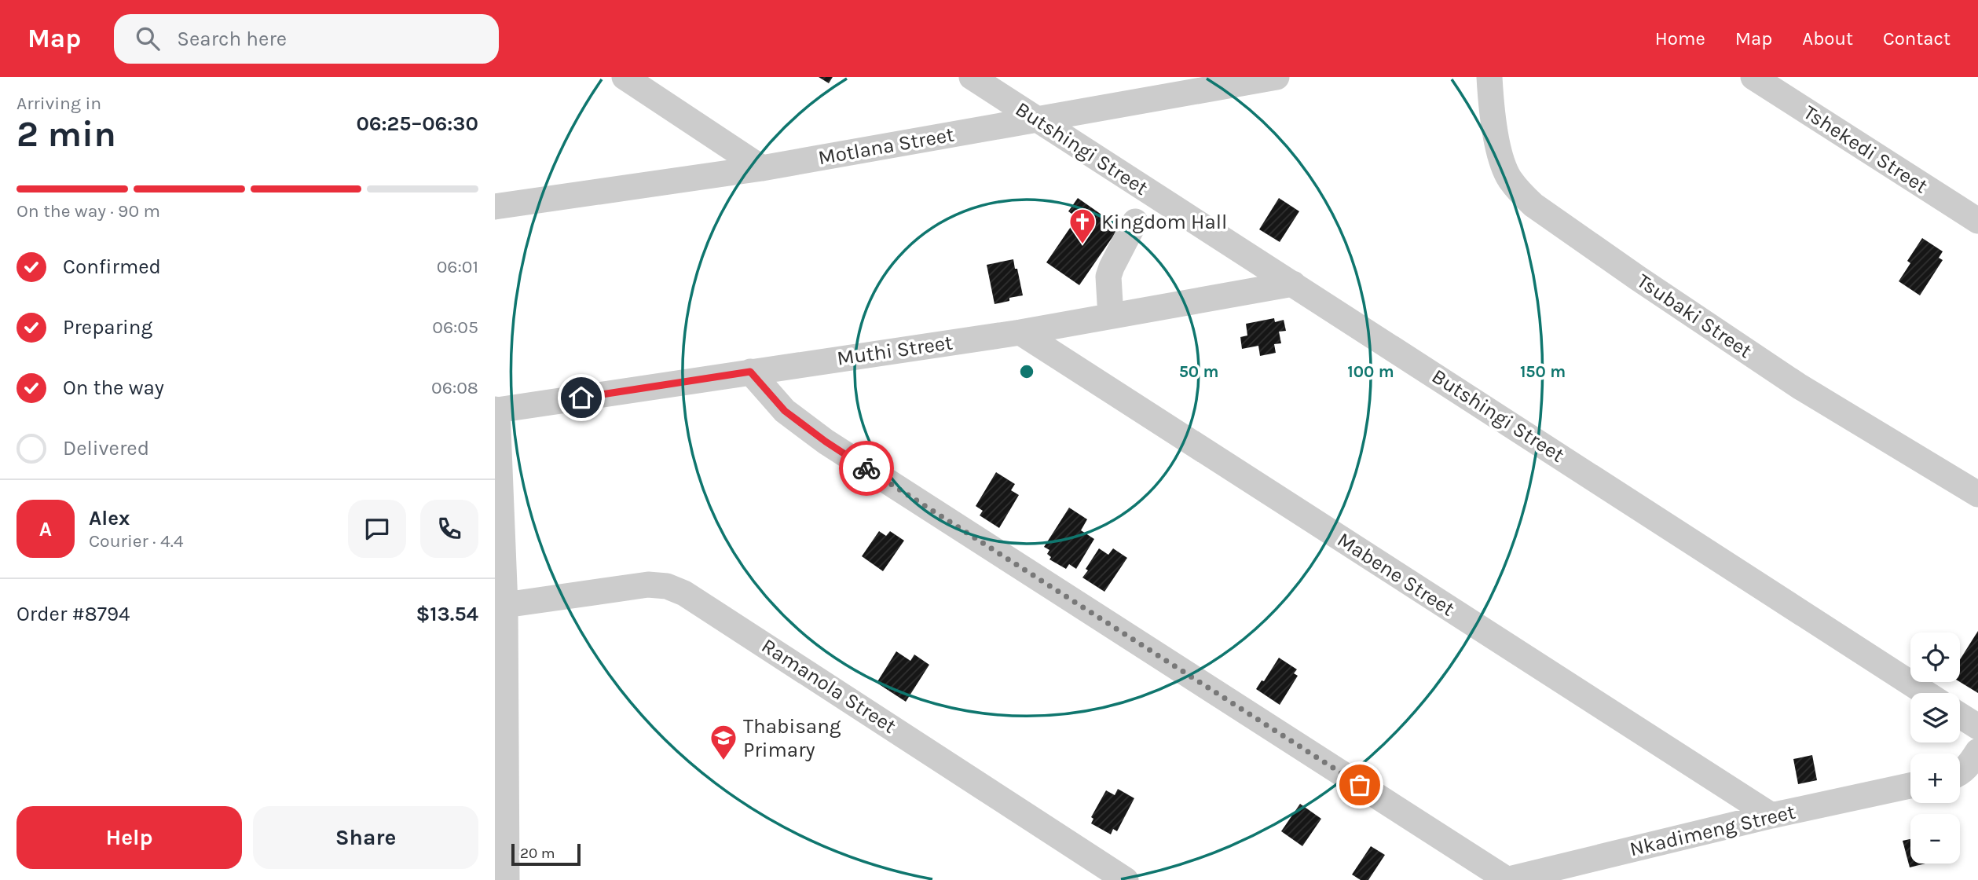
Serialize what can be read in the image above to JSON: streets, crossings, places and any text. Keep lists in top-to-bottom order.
{
  "streets": {
    "street": [
      "Motlana Street",
      "Butshingi Street",
      "Tshekedi Street",
      "Tsubaki Street",
      "Muthi Street",
      "Mabene Street",
      "Ramanola Street",
      "Nkadimeng Street"
    ]
  },
  "crossings": [
    ["Motlana Street", "Butshingi Street"],
    ["Butshingi Street", "Muthi Street"],
    ["Muthi Street", "Mabene Street"],
    ["Mabene Street", "Nkadimeng Street"]
  ],
  "places": {
    "church": ["Kingdom Hall"],
    "school or university": ["Thabisang Primary"]
  },
  "scale_bar": "20 m",
  "page": {
    "header": "Map",
    "search": "Search here",
    "nav": [
      "Home",
      "Map",
      "About",
      "Contact"
    ],
    "heading": ["2 min", "Arriving in", "06:25–06:30"],
    "panel": [
      "Alex",
      "Courier · 4.4",
      "Order #8794",
      "$13.54"
    ],
    "bar": "On the way · 90 m",
    "list": [
      ["Confirmed", "06:01"],
      ["Preparing", "06:05"],
      ["On the way", "06:08"],
      "Delivered"
    ],
    "round": "A",
    "map_buttons": ["+", "−"],
    "buttons": ["Help", "Share"],
    "scale": "20 m"
  },
  "rings": ["50 m", "100 m", "150 m"]
}
